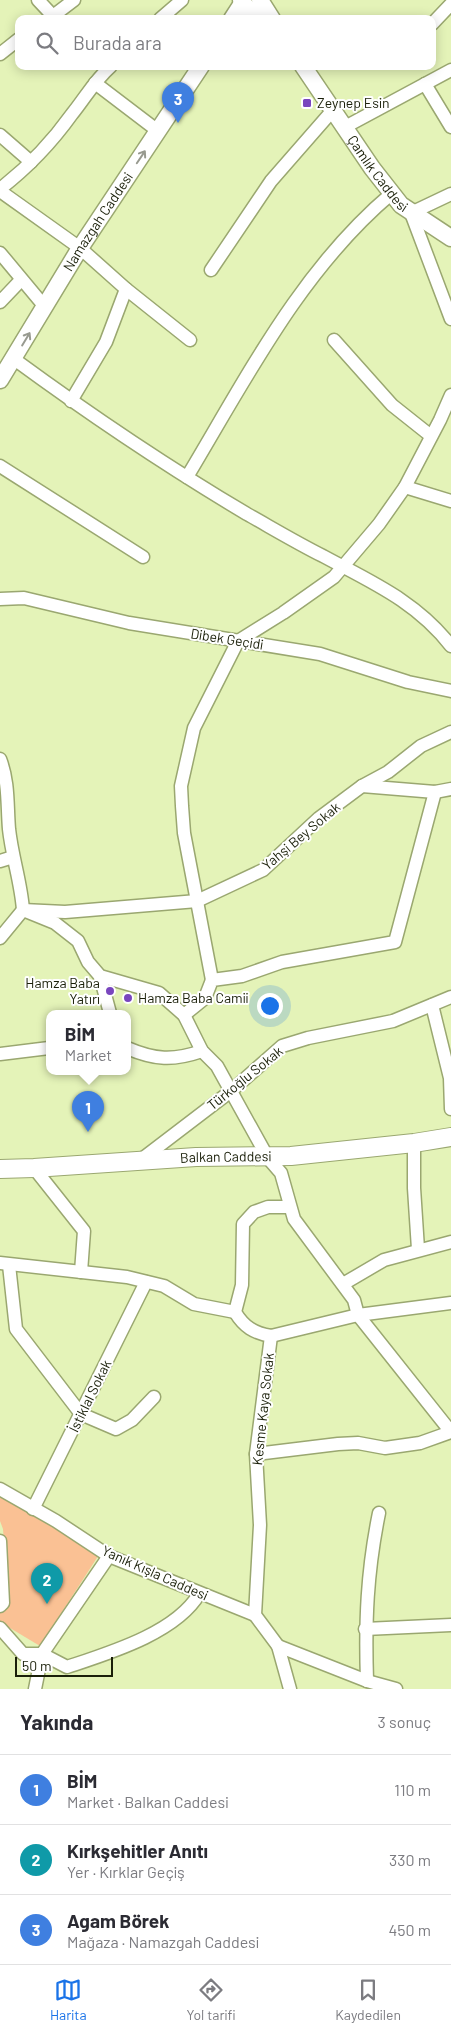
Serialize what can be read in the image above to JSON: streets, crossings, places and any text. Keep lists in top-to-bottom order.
{
  "streets": {
    "main road": ["Balkan Caddesi"],
    "street": [
      "Çamlık Caddesi",
      "Namazgah Caddesi",
      "Dibek Geçidi",
      "Yahşi Bey Sokak",
      "Türkoğlu Sokak",
      "İstiklal Sokak",
      "Kesme Kaya Sokak",
      "Yanık Kışla Caddesi"
    ]
  },
  "crossings": [
    ["Türkoğlu Sokak", "Balkan Caddesi"],
    ["İstiklal Sokak", "Yanık Kışla Caddesi"],
    ["Kesme Kaya Sokak", "Yanık Kışla Caddesi"]
  ],
  "places": {
    "transit": ["Zeynep Esin"],
    "other": ["Hamza Baba Yatırı", "Hamza Baba Camii"]
  },
  "scale_bar": "50 m",
  "page": {
    "search": "Burada ara",
    "pins": ["3", "1", "2"],
    "popup": ["BİM", "Market"],
    "scale": "50 m",
    "heading": ["Yakında", "3 sonuç"],
    "list": [
      {
        "mark": "1",
        "name": "BİM",
        "note": "Market · Balkan Caddesi",
        "value": "110 m"
      },
      {
        "mark": "2",
        "name": "Kırkşehitler Anıtı",
        "note": "Yer · Kırklar Geçiş",
        "value": "330 m"
      },
      {
        "mark": "3",
        "name": "Agam Börek",
        "note": "Mağaza · Namazgah Caddesi",
        "value": "450 m"
      }
    ],
    "nav": ["Harita", "Yol tarifi", "Kaydedilen"]
  }
}
